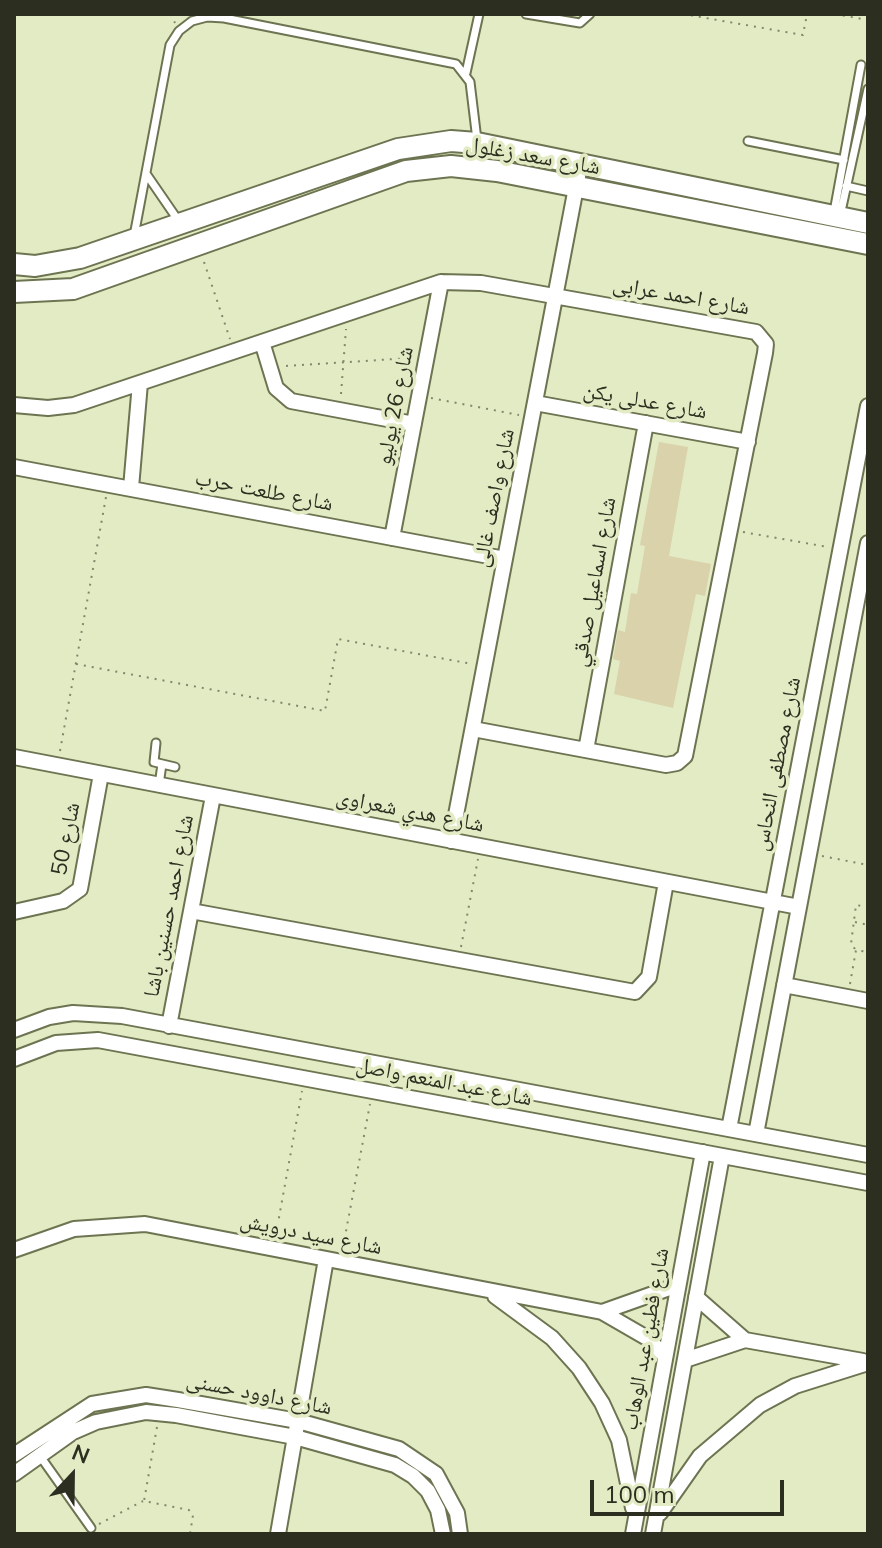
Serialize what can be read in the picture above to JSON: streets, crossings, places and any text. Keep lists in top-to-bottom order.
{
  "streets": {
    "street": [
      "شارع سعد زغلول",
      "شارع احمد عرابى",
      "شارع عدلى يكن",
      "شارع 26 يوليو",
      "شارع طلعت حرب",
      "شارع واصف غالى",
      "شارع اسماعيل صدقي",
      "شارع مصطفى النحاس",
      "شارع هدي شعراوى",
      "شارع 50",
      "شارع احمد حسنين باشا",
      "شارع عبد المنعم واصل",
      "شارع سيد درويش",
      "شارع فطين عبد الوهاب",
      "شارع داوود حسنى"
    ]
  },
  "crossings": [
    ["شارع سعد زغلول", "شارع واصف غالى"],
    ["شارع احمد عرابى", "شارع عدلى يكن"],
    ["شارع احمد عرابى", "شارع 26 يوليو"],
    ["شارع احمد عرابى", "شارع واصف غالى"],
    ["شارع احمد عرابى", "شارع اسماعيل صدقي"],
    ["شارع عدلى يكن", "شارع واصف غالى"],
    ["شارع عدلى يكن", "شارع اسماعيل صدقي"],
    ["شارع 26 يوليو", "شارع طلعت حرب"],
    ["شارع طلعت حرب", "شارع واصف غالى"],
    ["شارع واصف غالى", "شارع هدي شعراوى"],
    ["شارع مصطفى النحاس", "شارع هدي شعراوى"],
    ["شارع مصطفى النحاس", "شارع عبد المنعم واصل"],
    ["شارع هدي شعراوى", "شارع 50"],
    ["شارع هدي شعراوى", "شارع احمد حسنين باشا"],
    ["شارع احمد حسنين باشا", "شارع عبد المنعم واصل"],
    ["شارع عبد المنعم واصل", "شارع فطين عبد الوهاب"],
    ["شارع سيد درويش", "شارع فطين عبد الوهاب"]
  ],
  "scale_bar": "100 m",
  "north": "top"
}
